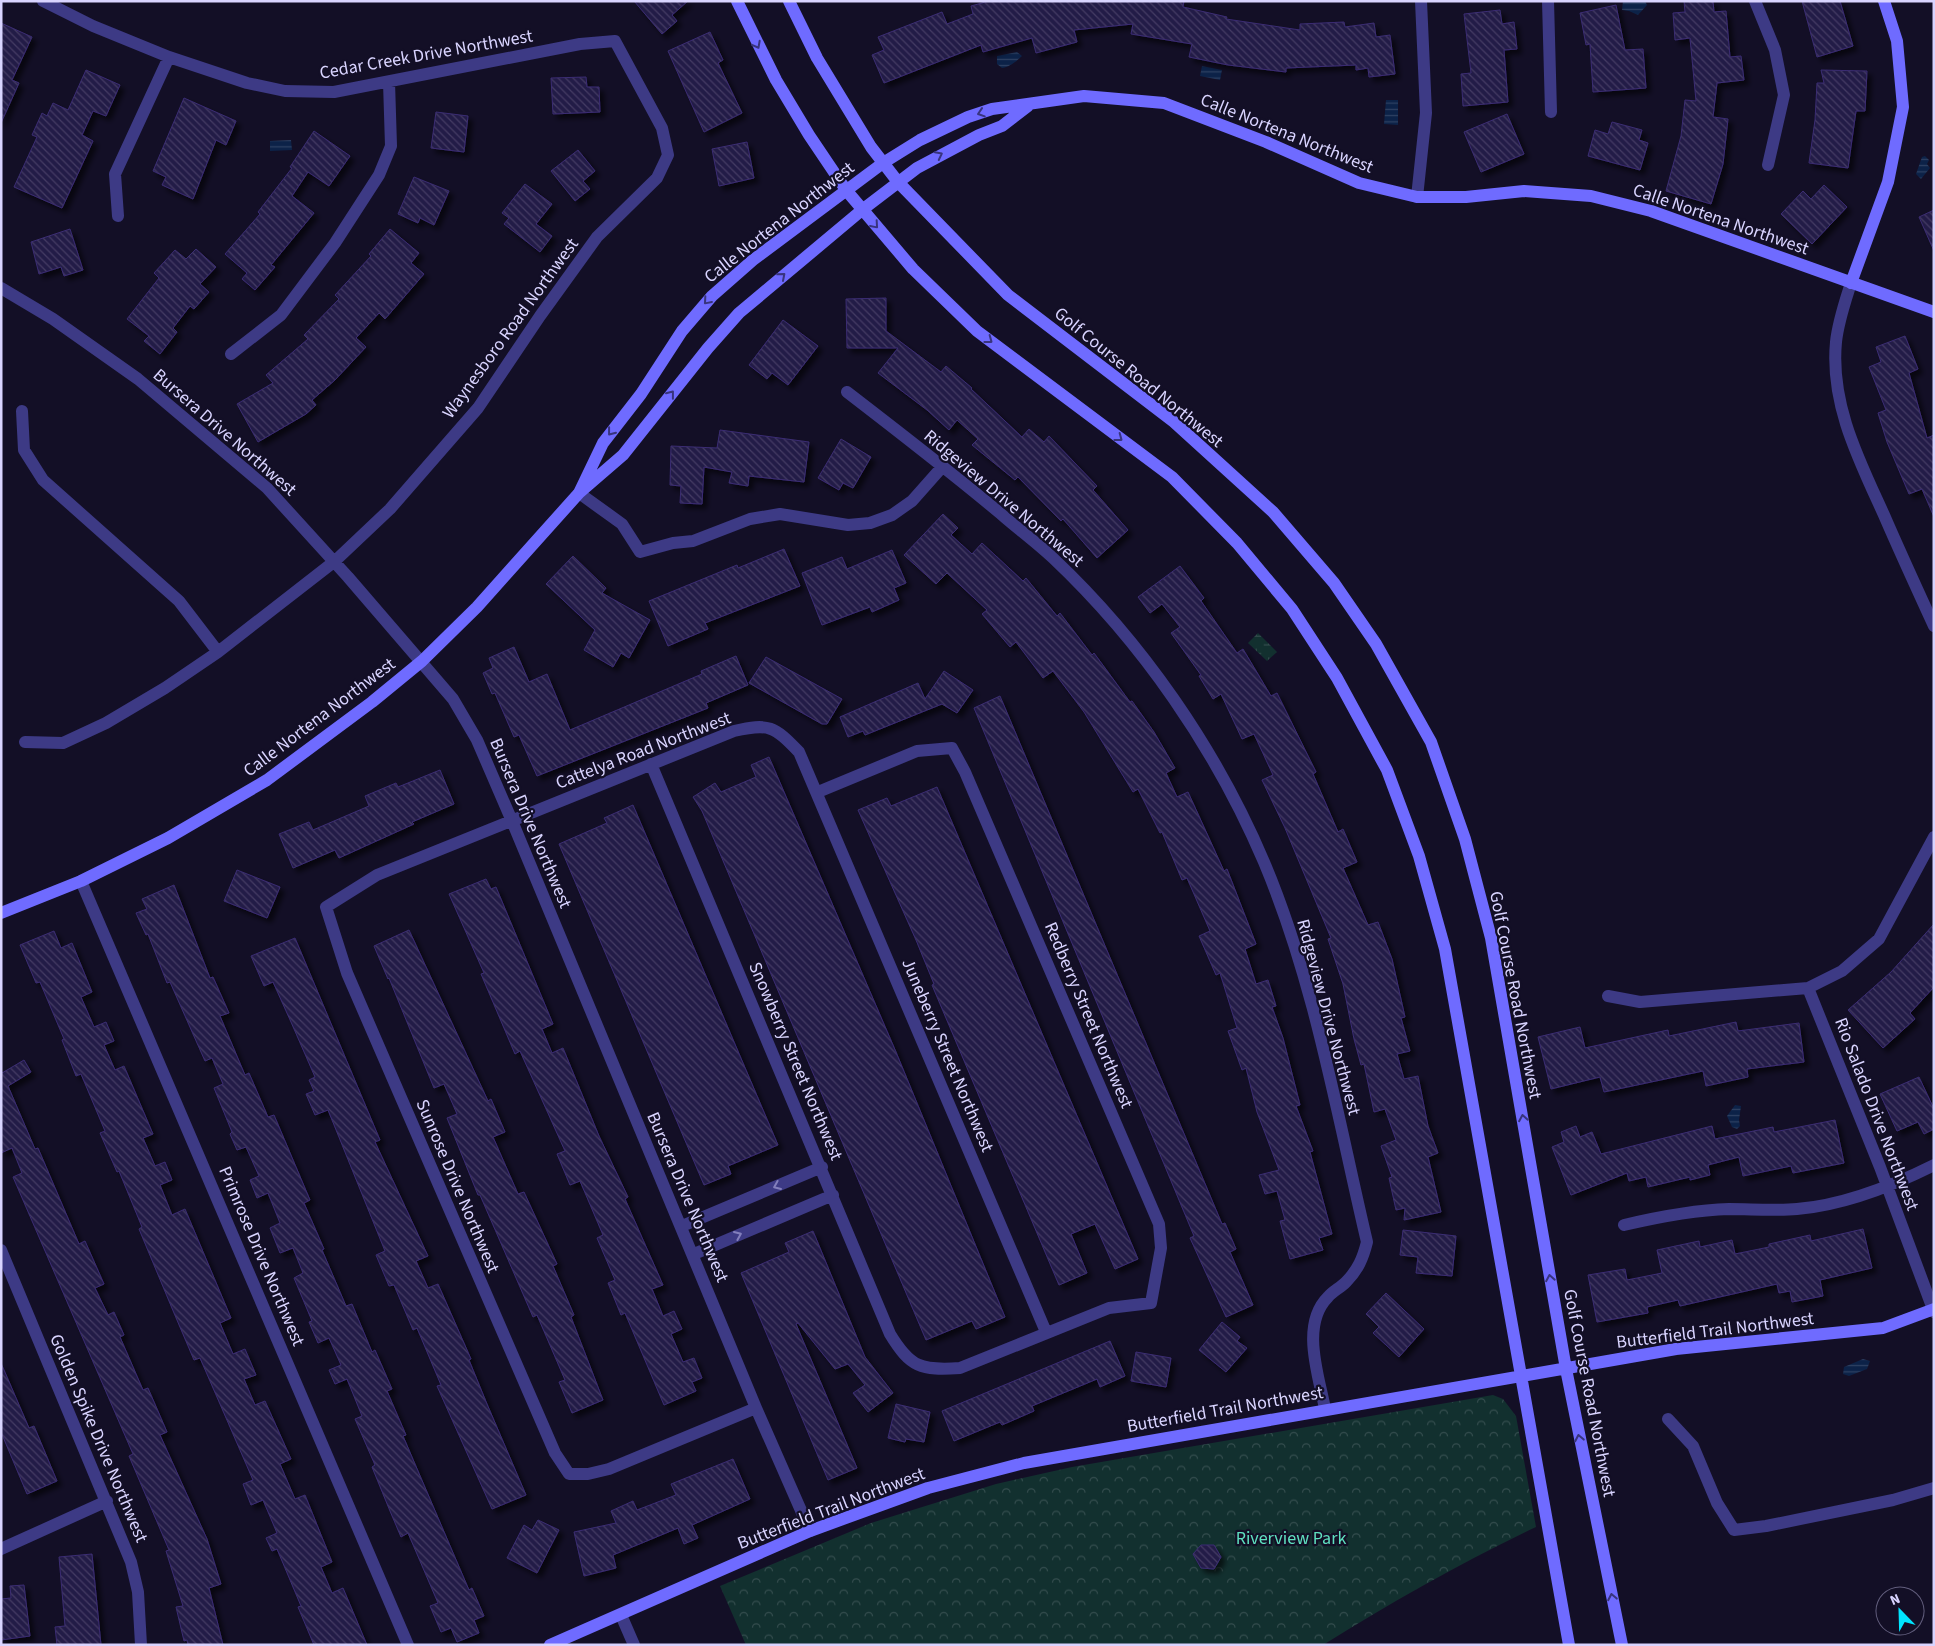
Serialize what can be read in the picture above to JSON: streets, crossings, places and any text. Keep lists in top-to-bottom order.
{
  "streets": {
    "street": [
      "Cedar Creek Drive Northwest",
      "Calle Nortena Northwest",
      "Waynesboro Road Northwest",
      "Golf Course Road Northwest",
      "Bursera Drive Northwest",
      "Ridgeview Drive Northwest",
      "Cattelya Road Northwest",
      "Redberry Street Northwest",
      "Juneberry Street Northwest",
      "Snowberry Street Northwest",
      "Rio Salado Drive Northwest",
      "Sunrose Drive Northwest",
      "Primrose Drive Northwest",
      "Butterfield Trail Northwest",
      "Golden Spike Drive Northwest"
    ]
  },
  "crossings": [
    ["Cedar Creek Drive Northwest", "Waynesboro Road Northwest"],
    ["Calle Nortena Northwest", "Golf Course Road Northwest"],
    ["Calle Nortena Northwest", "Bursera Drive Northwest"],
    ["Calle Nortena Northwest", "Primrose Drive Northwest"],
    ["Waynesboro Road Northwest", "Bursera Drive Northwest"],
    ["Golf Course Road Northwest", "Butterfield Trail Northwest"],
    ["Bursera Drive Northwest", "Cattelya Road Northwest"],
    ["Bursera Drive Northwest", "Sunrose Drive Northwest"],
    ["Bursera Drive Northwest", "Butterfield Trail Northwest"],
    ["Ridgeview Drive Northwest", "Butterfield Trail Northwest"],
    ["Cattelya Road Northwest", "Redberry Street Northwest"],
    ["Cattelya Road Northwest", "Juneberry Street Northwest"],
    ["Cattelya Road Northwest", "Snowberry Street Northwest"],
    ["Cattelya Road Northwest", "Sunrose Drive Northwest"],
    ["Redberry Street Northwest", "Juneberry Street Northwest"],
    ["Redberry Street Northwest", "Snowberry Street Northwest"],
    ["Juneberry Street Northwest", "Snowberry Street Northwest"],
    ["Rio Salado Drive Northwest", "Butterfield Trail Northwest"]
  ],
  "parks": ["Riverview Park"],
  "north": "top left"
}
